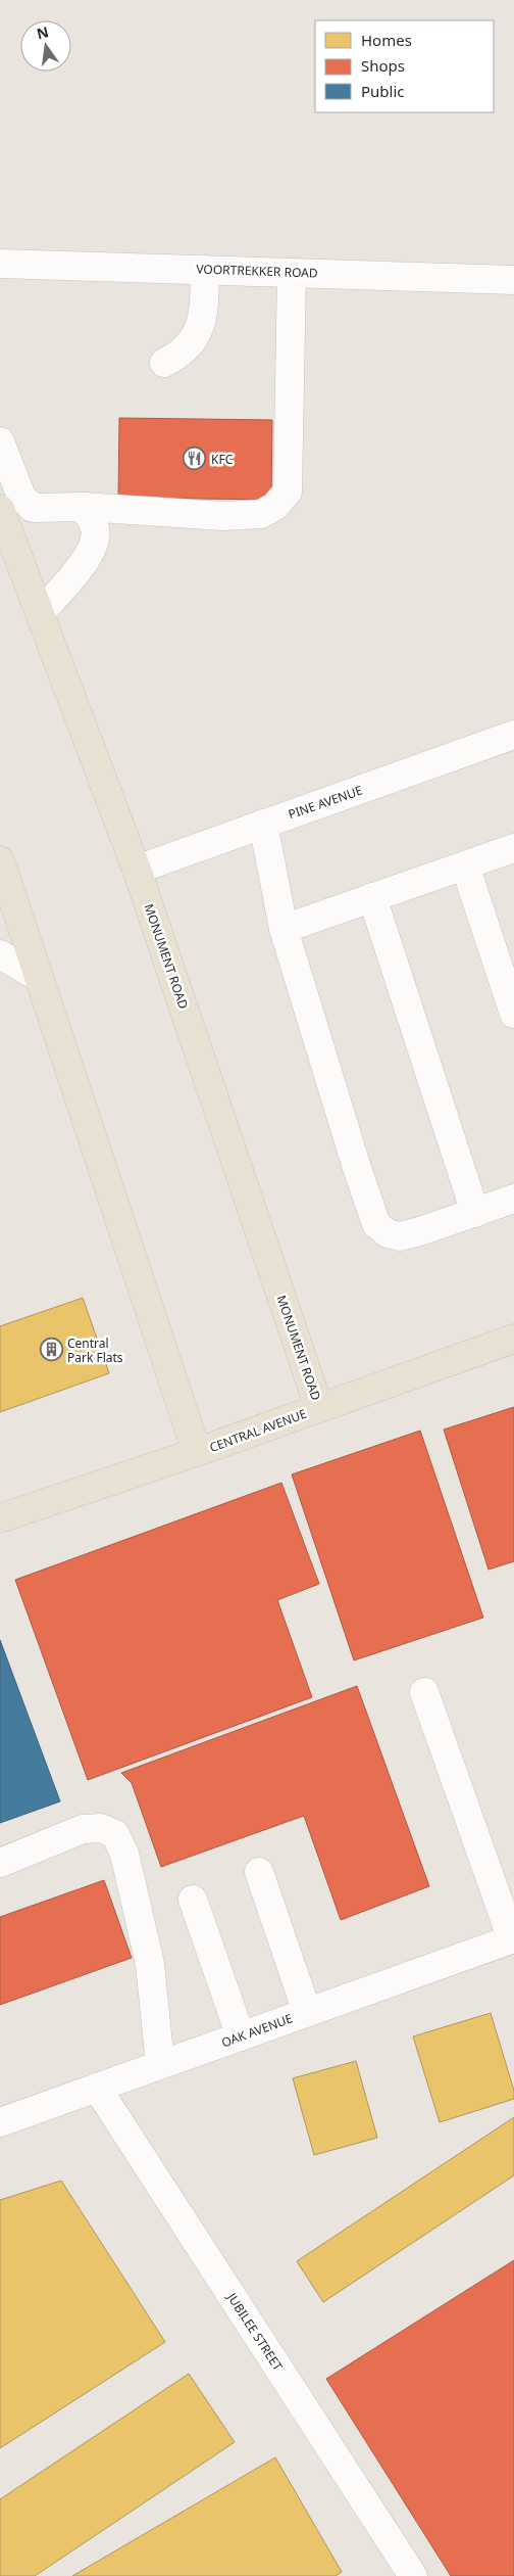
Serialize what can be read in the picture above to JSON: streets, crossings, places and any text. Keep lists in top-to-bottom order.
{
  "streets": {
    "main road": ["MONUMENT ROAD", "CENTRAL AVENUE"],
    "street": [
      "VOORTREKKER ROAD",
      "PINE AVENUE",
      "OAK AVENUE",
      "JUBILEE STREET"
    ]
  },
  "crossings": [
    ["PINE AVENUE", "MONUMENT ROAD"],
    ["MONUMENT ROAD", "CENTRAL AVENUE"],
    ["OAK AVENUE", "JUBILEE STREET"]
  ],
  "places": {
    "restaurant": ["KFC"],
    "building": ["Central Park Flats"]
  },
  "legend": ["Homes", "Shops", "Public"],
  "north": "top"
}
